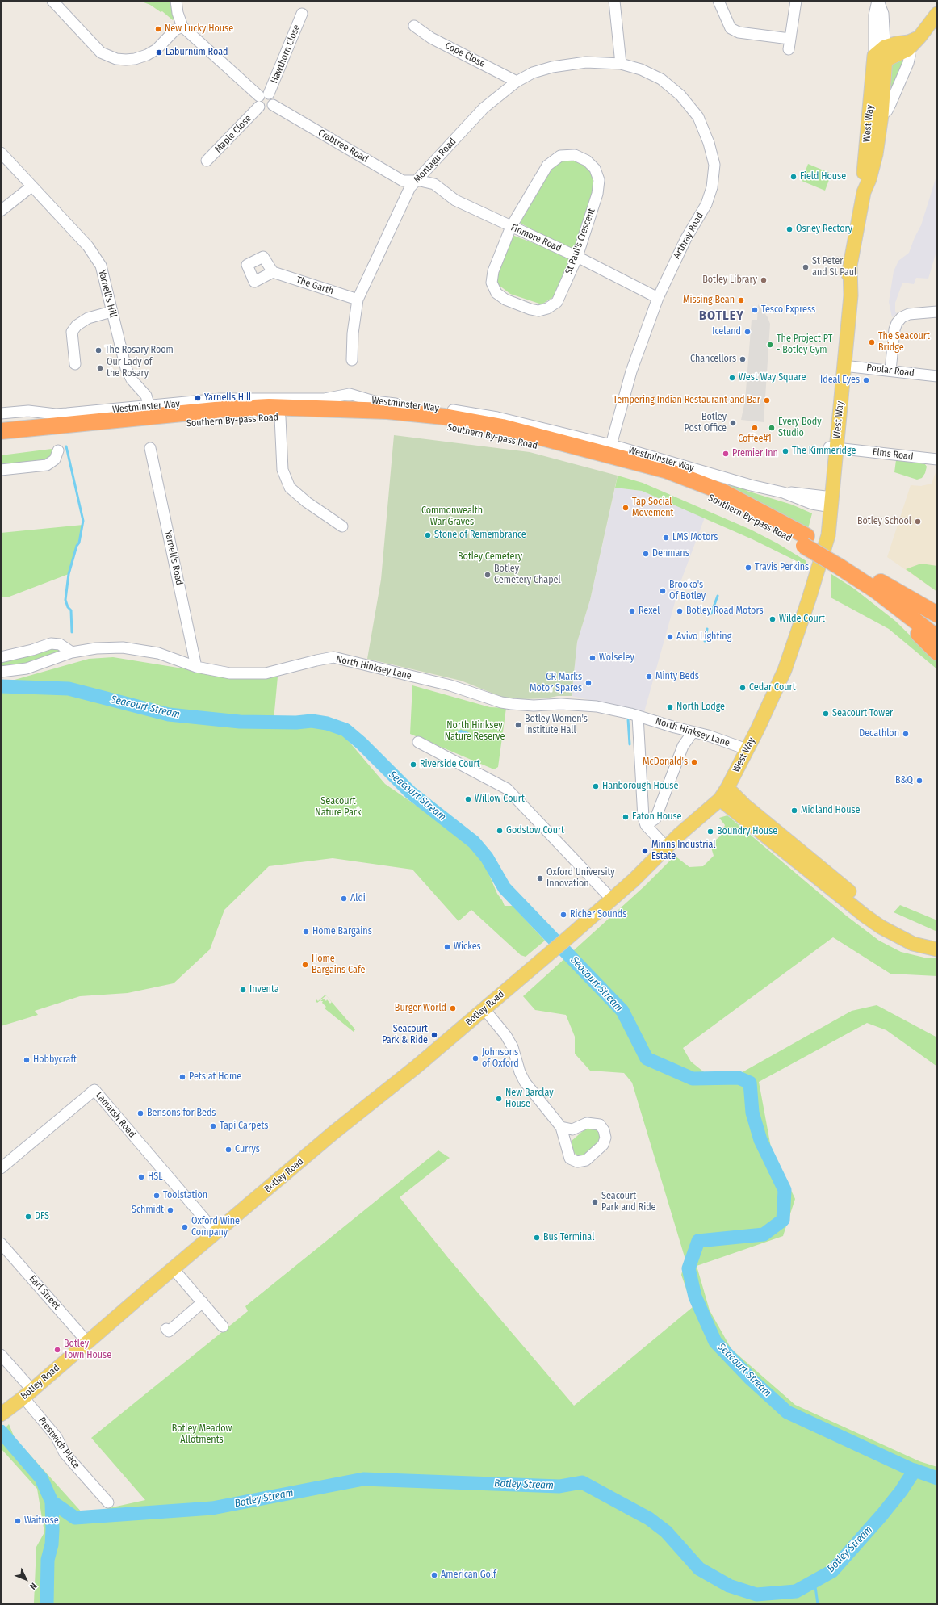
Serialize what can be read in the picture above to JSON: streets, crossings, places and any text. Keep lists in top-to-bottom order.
{
  "streets": {
    "highway": ["Southern By-pass Road"],
    "main road": ["West Way", "Botley Road"],
    "street": [
      "Hawthorn Close",
      "Cope Close",
      "Maple Close",
      "Crabtree Road",
      "Montagu Road",
      "Arthray Road",
      "Finmore Road",
      "St Paul's Crescent",
      "The Garth",
      "Yarnell's Hill",
      "Poplar Road",
      "Westminster Way",
      "Elms Road",
      "Yarnell's Road",
      "North Hinksey Lane",
      "Lamarsh Road",
      "Earl Street",
      "Prestwich Place"
    ]
  },
  "crossings": [
    ["Hawthorn Close", "Maple Close"],
    ["Hawthorn Close", "Crabtree Road"],
    ["Cope Close", "Montagu Road"],
    ["West Way", "Poplar Road"],
    ["West Way", "Westminster Way"],
    ["West Way", "Elms Road"],
    ["West Way", "North Hinksey Lane"],
    ["West Way", "Botley Road"],
    ["Maple Close", "Crabtree Road"],
    ["Crabtree Road", "Montagu Road"],
    ["Crabtree Road", "Finmore Road"],
    ["Montagu Road", "Arthray Road"],
    ["Montagu Road", "Finmore Road"],
    ["Montagu Road", "The Garth"],
    ["Arthray Road", "Finmore Road"],
    ["Arthray Road", "Westminster Way"],
    ["Finmore Road", "St Paul's Crescent"],
    ["Yarnell's Hill", "Westminster Way"],
    ["Yarnell's Road", "North Hinksey Lane"],
    ["Botley Road", "Lamarsh Road"],
    ["Botley Road", "Earl Street"],
    ["Botley Road", "Prestwich Place"]
  ],
  "districts": ["BOTLEY"],
  "water": ["Seacourt Stream", "Botley Stream"],
  "parks": [
    "Commonwealth War Graves",
    "Botley Cemetery",
    "North Hinksey Nature Reserve",
    "Seacourt Nature Park",
    "Botley Meadow Allotments"
  ],
  "places": [
    "New Lucky House",
    "Laburnum Road",
    "Field House",
    "Osney Rectory",
    "St Peter and St Paul",
    "Botley Library",
    "Missing Bean",
    "Tesco Express",
    "Iceland",
    "The Seacourt Bridge",
    "The Project PT - Botley Gym",
    "The Rosary Room",
    "Chancellors",
    "Our Lady of the Rosary",
    "West Way Square",
    "Ideal Eyes",
    "Yarnells Hill",
    "Tempering Indian Restaurant and Bar",
    "Botley Post Office",
    "Coffee#1",
    "Every Body Studio",
    "The Kimmeridge",
    "Premier Inn",
    "Tap Social Movement",
    "Botley School",
    "Stone of Remembrance",
    "LMS Motors",
    "Denmans",
    "Travis Perkins",
    "Botley Cemetery Chapel",
    "Brooko's Of Botley",
    "Rexel",
    "Botley Road Motors",
    "Wilde Court",
    "Avivo Lighting",
    "Wolseley",
    "Minty Beds",
    "CR Marks Motor Spares",
    "Cedar Court",
    "North Lodge",
    "Seacourt Tower",
    "Botley Women's Institute Hall",
    "Decathlon",
    "McDonald's",
    "Riverside Court",
    "B&Q",
    "Hanborough House",
    "Willow Court",
    "Midland House",
    "Eaton House",
    "Godstow Court",
    "Boundry House",
    "Minns Industrial Estate",
    "Oxford University Innovation",
    "Aldi",
    "Richer Sounds",
    "Home Bargains",
    "Wickes",
    "Home Bargains Cafe",
    "Inventa",
    "Burger World",
    "Seacourt Park & Ride",
    "Johnsons of Oxford",
    "Hobbycraft",
    "Pets at Home",
    "New Barclay House",
    "Bensons for Beds",
    "Tapi Carpets",
    "Currys",
    "HSL",
    "Toolstation",
    "Seacourt Park and Ride",
    "Schmidt",
    "DFS",
    "Oxford Wine Company",
    "Bus Terminal",
    "Botley Town House",
    "Waitrose",
    "American Golf"
  ],
  "north": "bottom right"
}
